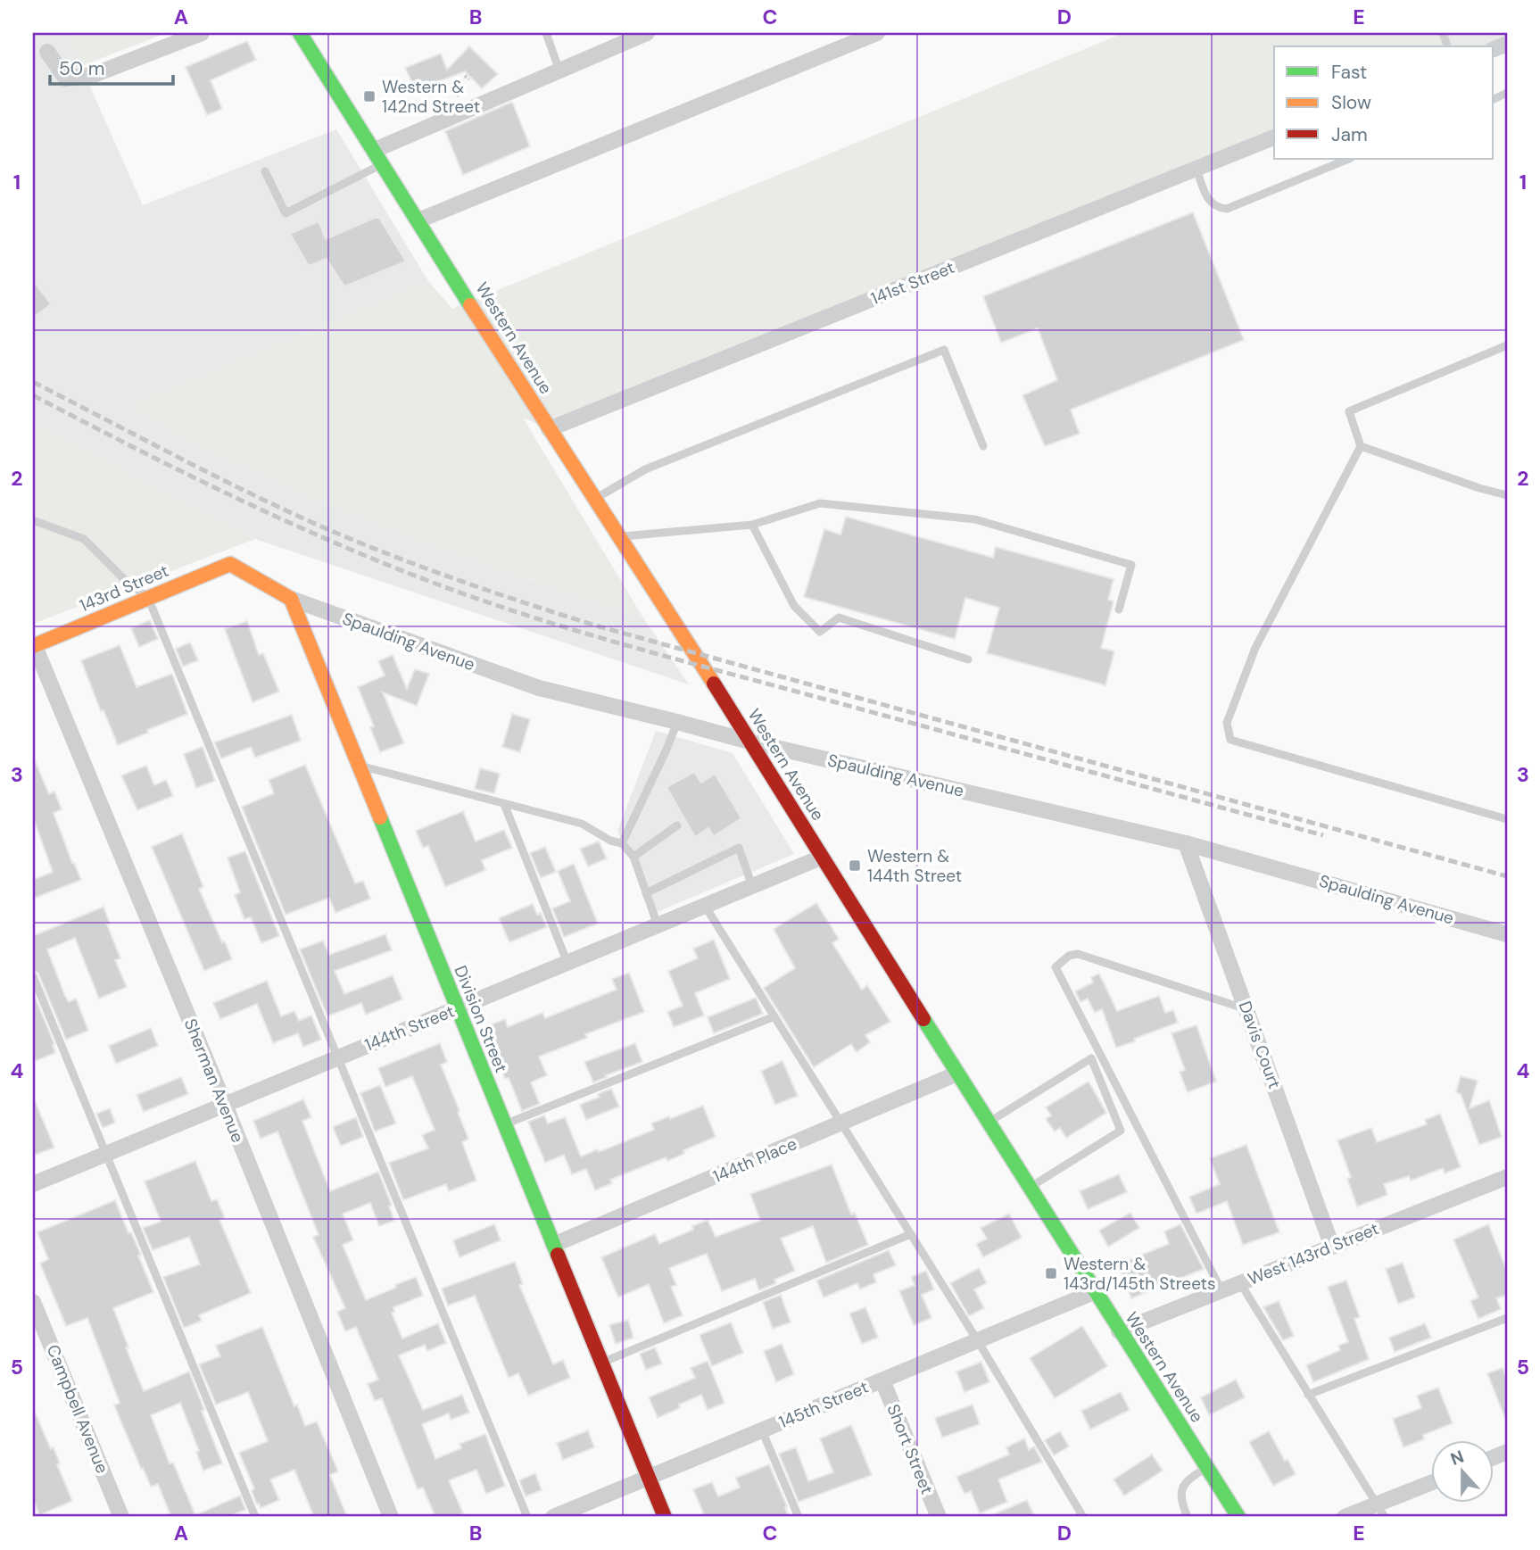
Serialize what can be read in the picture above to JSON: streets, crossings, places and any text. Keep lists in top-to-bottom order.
{
  "streets": {
    "main road": ["Western Avenue", "143rd Street", "Division Street"],
    "street": [
      "141st Street",
      "Spaulding Avenue",
      "144th Street",
      "Davis Court",
      "Sherman Avenue",
      "144th Place",
      "West 143rd Street",
      "145th Street",
      "Campbell Avenue",
      "Short Street"
    ]
  },
  "crossings": [
    ["141st Street", "Western Avenue"],
    ["Western Avenue", "Spaulding Avenue"],
    ["Western Avenue", "144th Street"],
    ["Western Avenue", "144th Place"],
    ["Western Avenue", "West 143rd Street"],
    ["Western Avenue", "145th Street"],
    ["143rd Street", "Spaulding Avenue"],
    ["143rd Street", "Division Street"],
    ["143rd Street", "Sherman Avenue"],
    ["Spaulding Avenue", "Division Street"],
    ["Spaulding Avenue", "Davis Court"],
    ["Division Street", "144th Street"],
    ["Division Street", "144th Place"],
    ["Division Street", "145th Street"],
    ["144th Street", "Sherman Avenue"],
    ["Davis Court", "West 143rd Street"],
    ["145th Street", "Short Street"]
  ],
  "places": {
    "transit": ["Western & 142nd Street", "Western & 144th Street", "Western & 143rd/145th Streets"]
  },
  "legend": ["Fast", "Slow", "Jam"],
  "scale_bar": "50 m",
  "north": "top",
  "grid": {
    "columns": [
      "A",
      "B",
      "C",
      "D",
      "E"
    ],
    "rows": [
      "1",
      "2",
      "3",
      "4",
      "5"
    ]
  }
}
